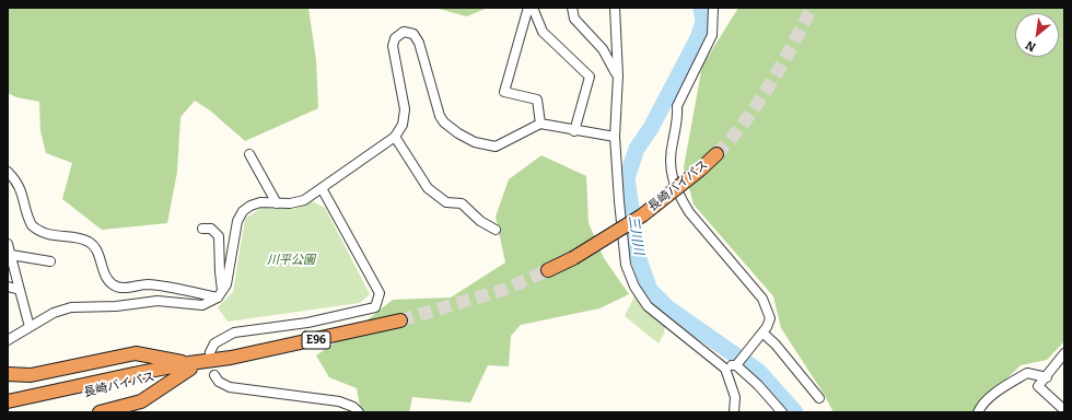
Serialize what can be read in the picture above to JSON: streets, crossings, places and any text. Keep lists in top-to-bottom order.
{
  "streets": {
    "highway": ["長崎バイパス", "E96"]
  },
  "water": ["三川川"],
  "parks": ["川平公園"],
  "north": "bottom left"
}
